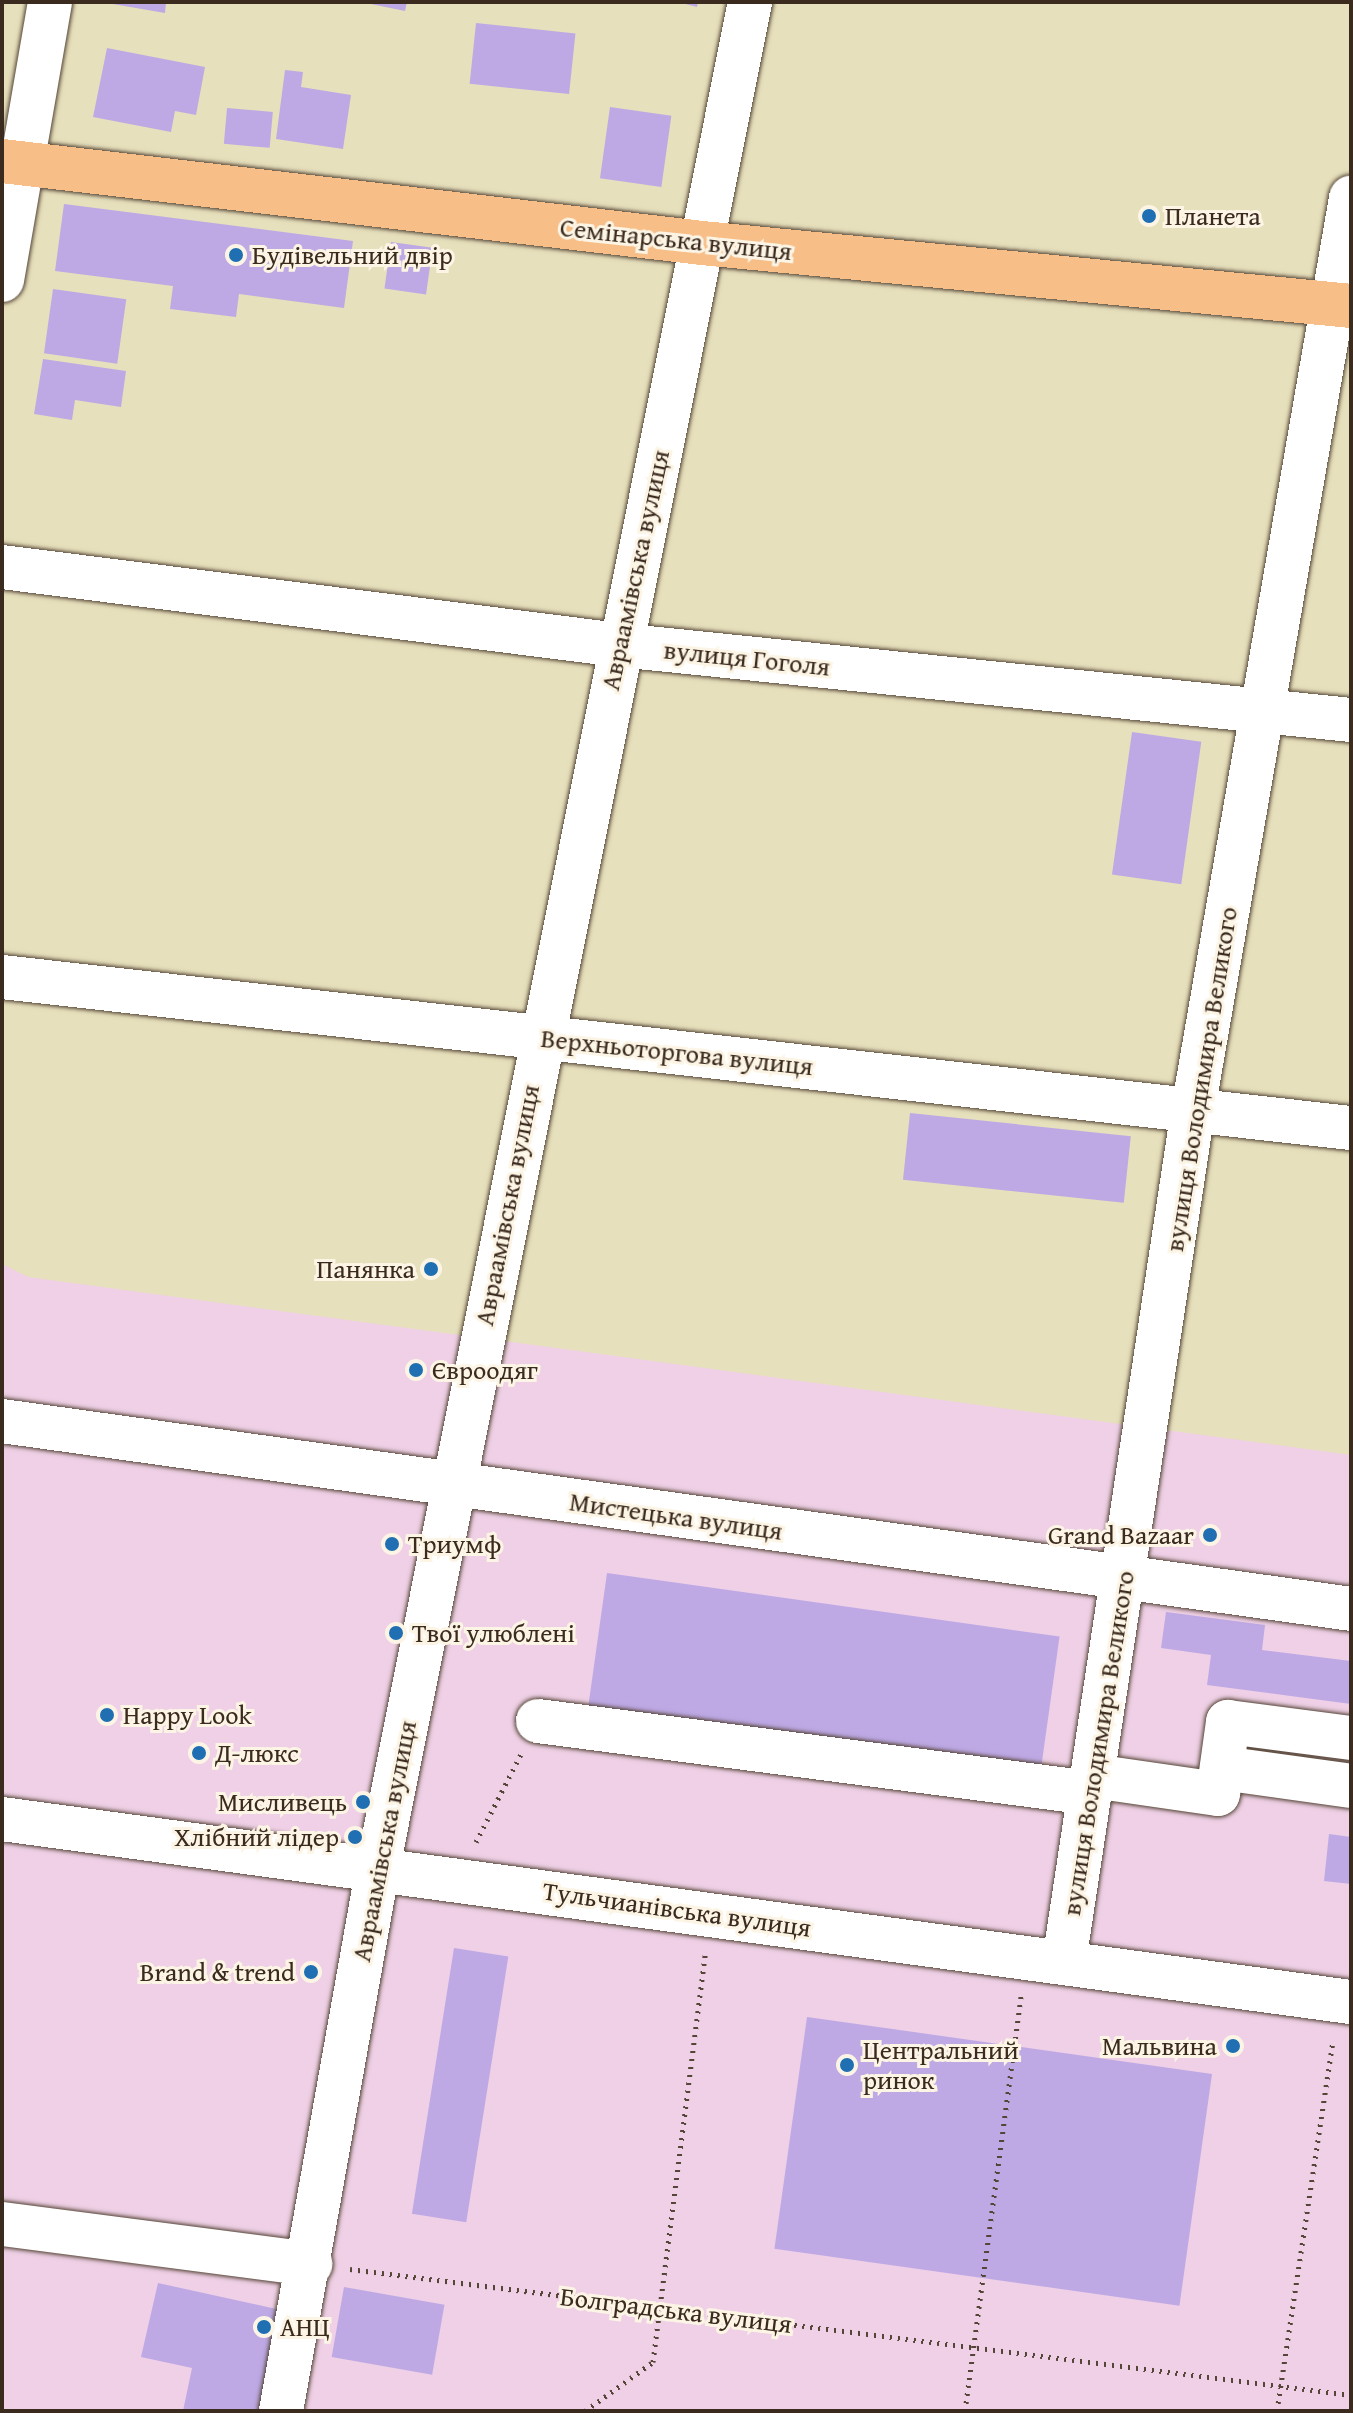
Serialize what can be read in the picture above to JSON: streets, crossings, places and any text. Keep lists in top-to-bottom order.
{
  "streets": {
    "main road": ["Семінарська вулиця"],
    "street": [
      "Авраамівська вулиця",
      "вулиця Гоголя",
      "Верхньоторгова вулиця",
      "вулиця Володимира Великого",
      "Мистецька вулиця",
      "Тульчианівська вулиця"
    ],
    "path": ["Болградська вулиця"]
  },
  "crossings": [
    ["Семінарська вулиця", "Авраамівська вулиця"],
    ["Семінарська вулиця", "вулиця Володимира Великого"],
    ["Авраамівська вулиця", "вулиця Гоголя"],
    ["Авраамівська вулиця", "Верхньоторгова вулиця"],
    ["Авраамівська вулиця", "Мистецька вулиця"],
    ["Авраамівська вулиця", "Тульчианівська вулиця"],
    ["Авраамівська вулиця", "Болградська вулиця"],
    ["вулиця Гоголя", "вулиця Володимира Великого"],
    ["Верхньоторгова вулиця", "вулиця Володимира Великого"],
    ["вулиця Володимира Великого", "Мистецька вулиця"],
    ["вулиця Володимира Великого", "Тульчианівська вулиця"]
  ],
  "places": [
    "Планета",
    "Будівельний двір",
    "Панянка",
    "Євроодяг",
    "Grand Bazaar",
    "Триумф",
    "Твої улюблені",
    "Happy Look",
    "Д-люкс",
    "Мисливець",
    "Хлібний лідер",
    "Brand & trend",
    "Мальвина",
    "Центральний ринок",
    "АНЦ"
  ]
}
